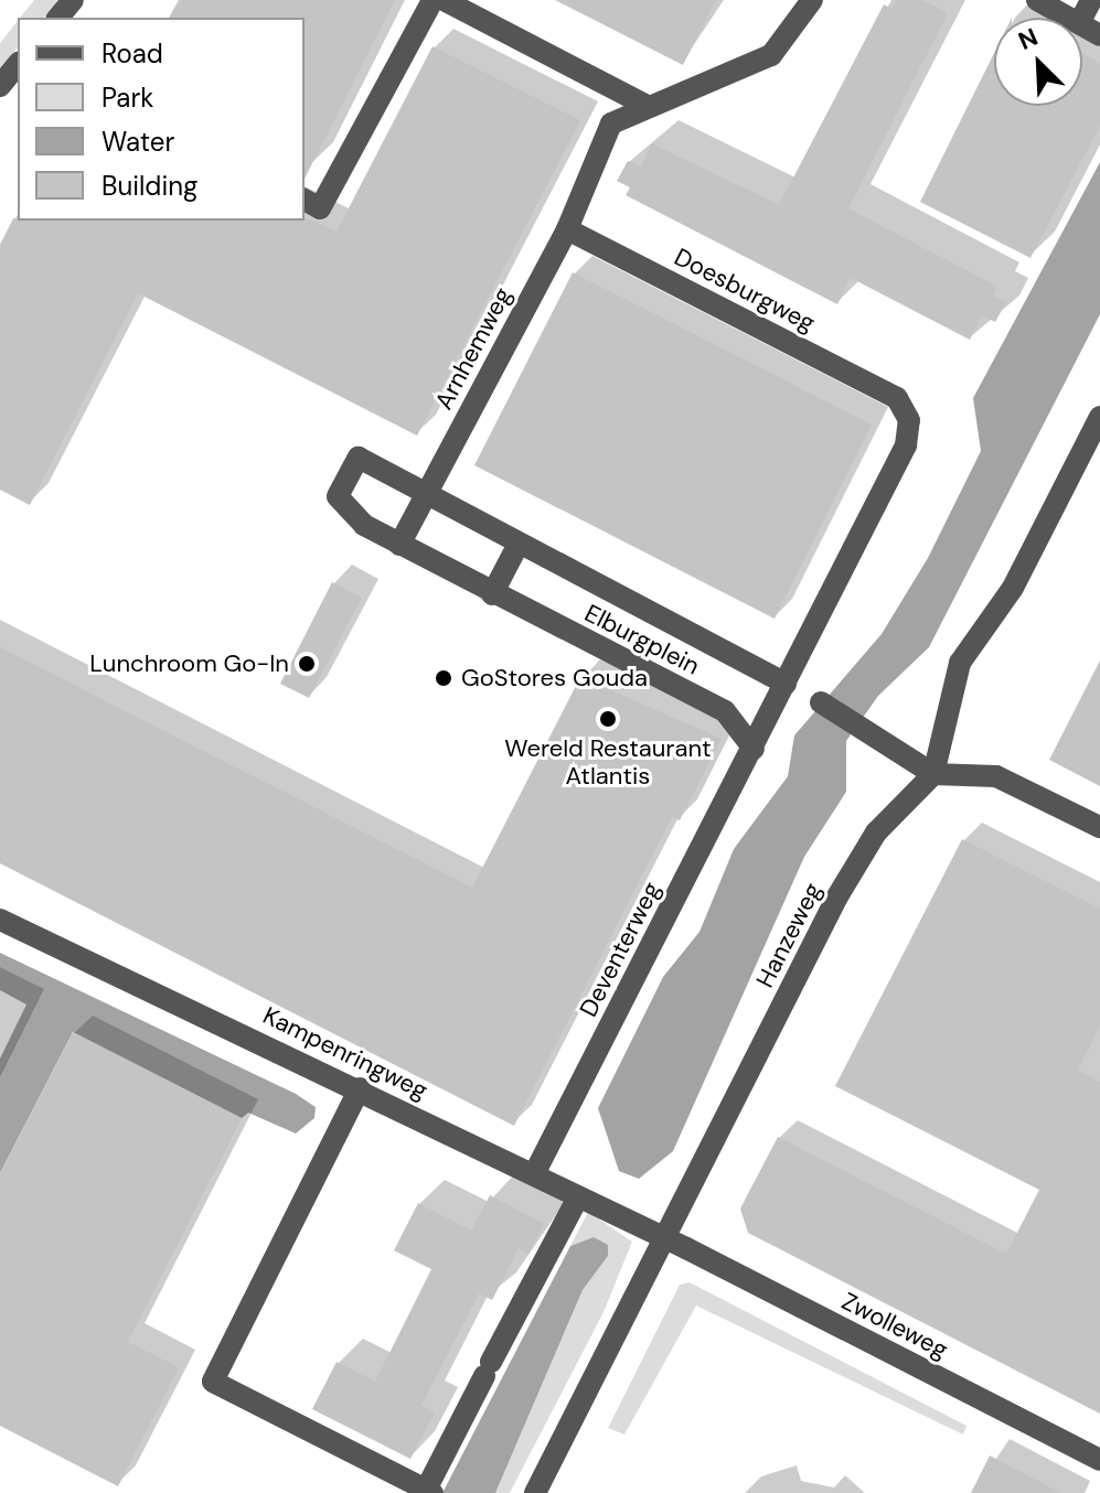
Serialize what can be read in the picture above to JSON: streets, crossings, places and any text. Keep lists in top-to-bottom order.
{
  "streets": {
    "street": [
      "Doesburgweg",
      "Arnhemweg",
      "Elburgplein",
      "Hanzeweg",
      "Deventerweg",
      "Kampenringweg",
      "Zwolleweg"
    ]
  },
  "crossings": [
    ["Doesburgweg", "Arnhemweg"],
    ["Doesburgweg", "Elburgplein"],
    ["Doesburgweg", "Deventerweg"],
    ["Arnhemweg", "Elburgplein"],
    ["Elburgplein", "Deventerweg"],
    ["Hanzeweg", "Kampenringweg"],
    ["Hanzeweg", "Zwolleweg"],
    ["Deventerweg", "Kampenringweg"],
    ["Kampenringweg", "Zwolleweg"]
  ],
  "places": ["Lunchroom Go-In", "GoStores Gouda", "Wereld Restaurant Atlantis"],
  "legend": [
    "Road",
    "Park",
    "Water",
    "Building"
  ],
  "north": "top left"
}
